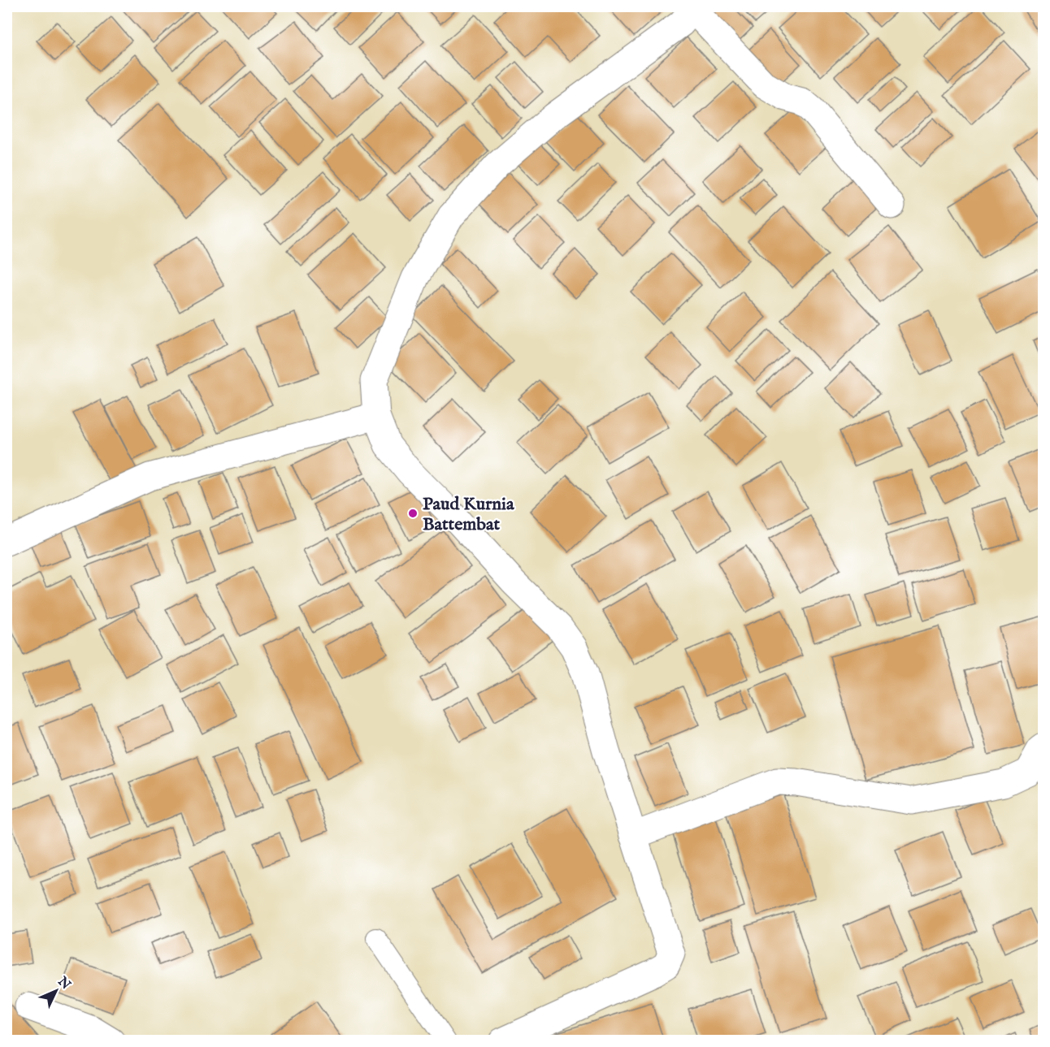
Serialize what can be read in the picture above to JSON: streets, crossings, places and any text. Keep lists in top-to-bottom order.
{
  "places": ["Paud Kurnia Battembat"],
  "north": "top right"
}
